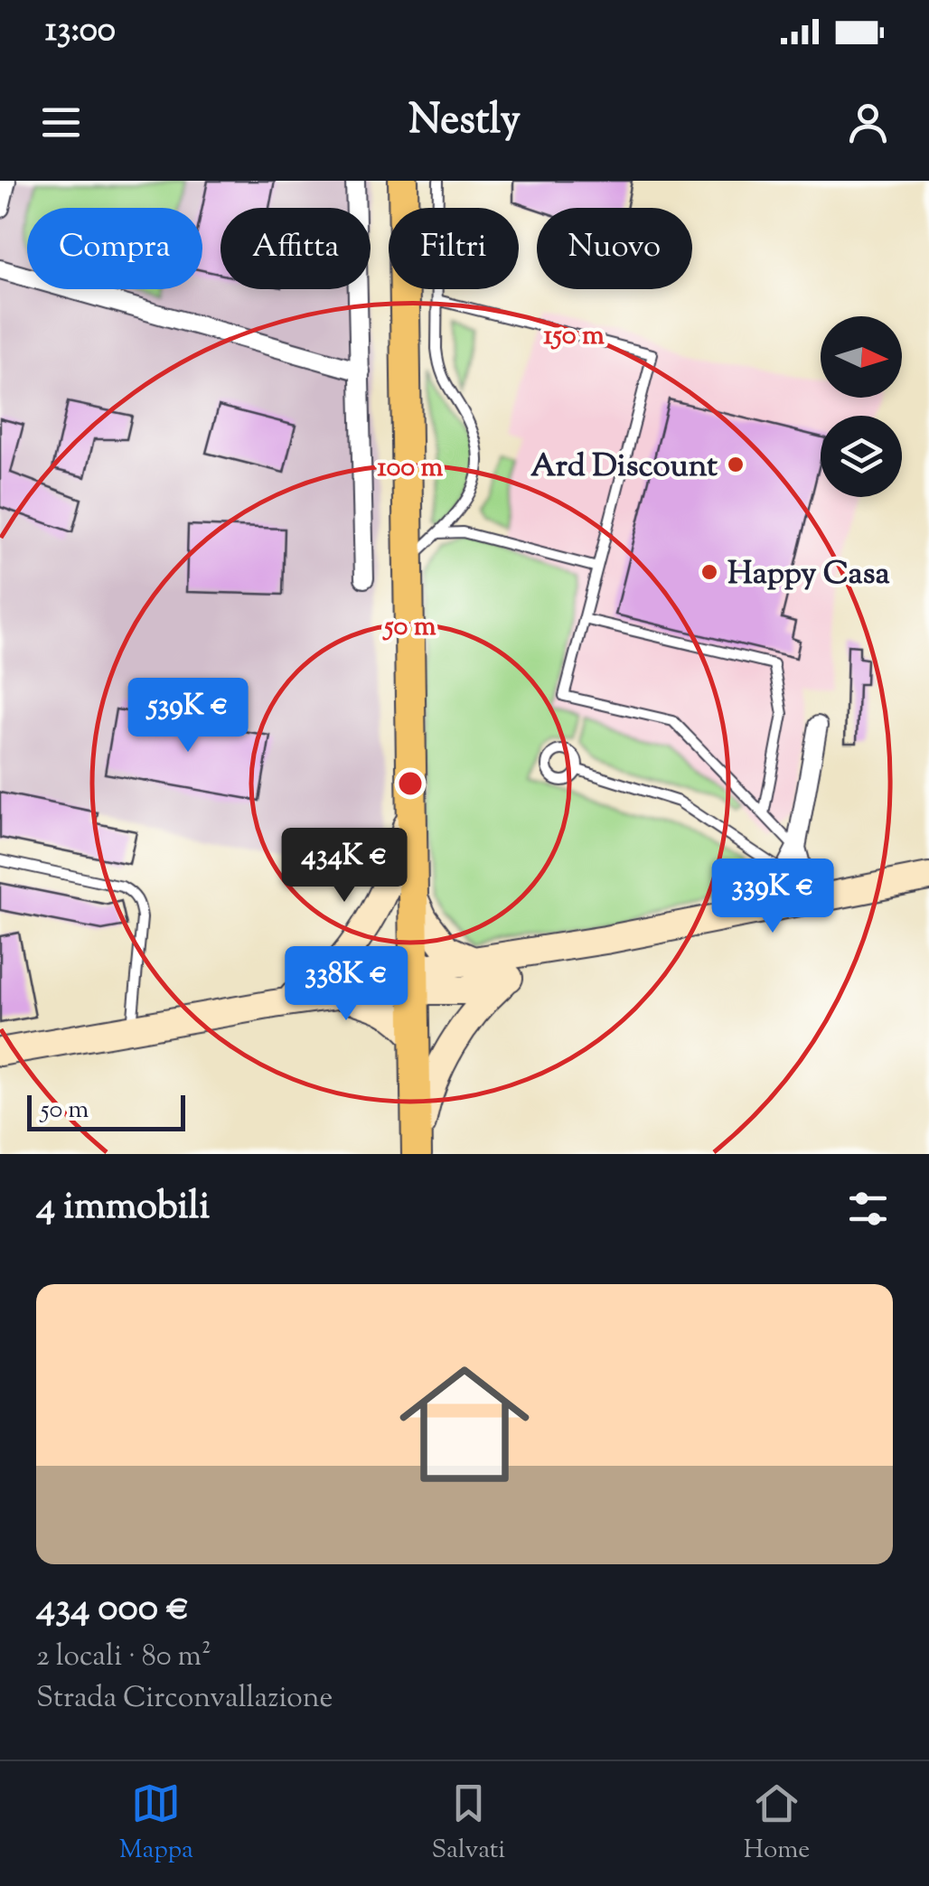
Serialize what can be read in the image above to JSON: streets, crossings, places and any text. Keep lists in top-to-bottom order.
{
  "places": ["Ard Discount", "Happy Casa"],
  "scale_bar": "50 m",
  "north": "right",
  "page": {
    "status": "13:00",
    "header": "Nestly",
    "chip": [
      "Compra",
      "Affitta",
      "Filtri",
      "Nuovo"
    ],
    "price": [
      "539K €",
      "434K €",
      "339K €",
      "338K €"
    ],
    "scale": "50 m",
    "heading": "4 immobili",
    "list": [
      {
        "name": "434 000 €",
        "note": "2 locali · 80 m² · Strada Circonvallazione"
      }
    ],
    "tabs": ["Mappa", "Salvati", "Home"]
  },
  "rings": ["150 m", "100 m", "50 m"]
}
